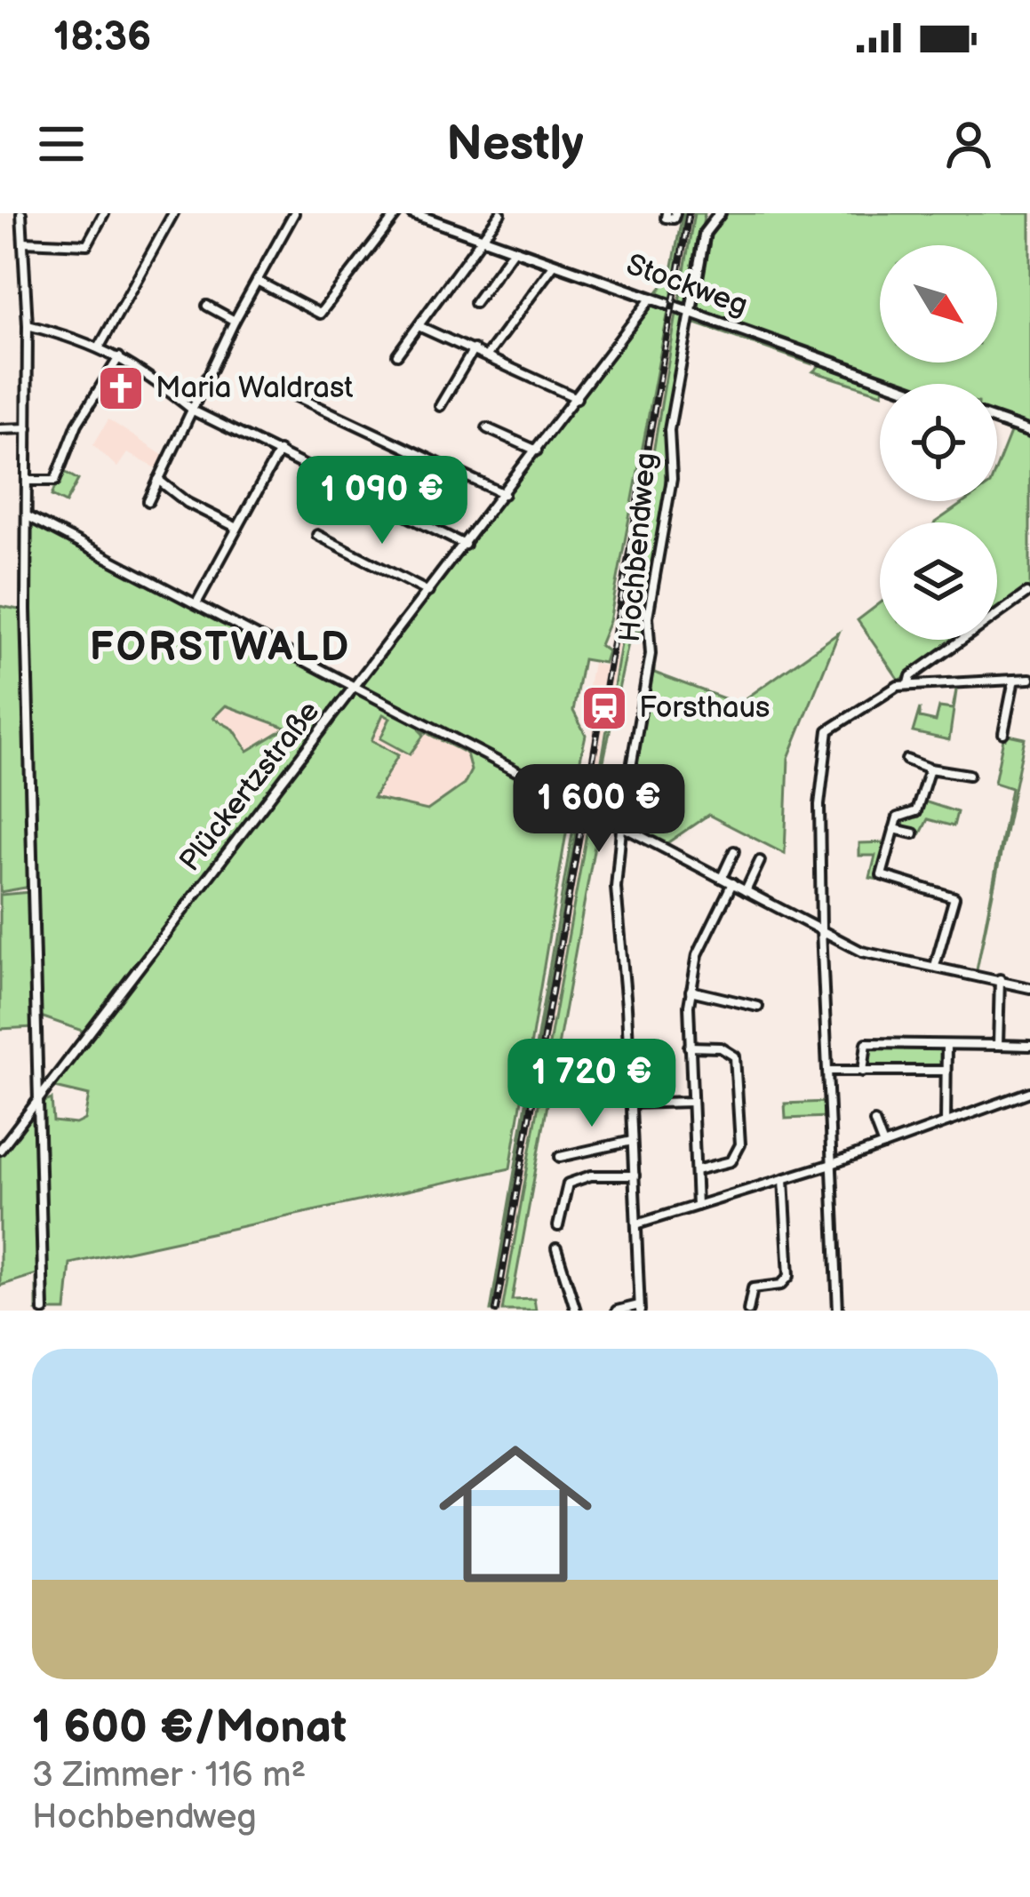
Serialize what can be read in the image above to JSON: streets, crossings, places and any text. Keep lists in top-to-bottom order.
{
  "streets": {
    "street": ["Stockweg", "Hochbendweg", "Plückertzstraße"]
  },
  "crossings": [
    ["Stockweg", "Hochbendweg"],
    ["Stockweg", "Plückertzstraße"]
  ],
  "districts": ["FORSTWALD"],
  "places": {
    "church": ["Maria Waldrast"],
    "station": ["Forsthaus"]
  },
  "north": "bottom right",
  "page": {
    "status": "18:36",
    "header": "Nestly",
    "price": ["1 090 €", "1 600 €", "1 720 €"],
    "list": [
      {
        "name": "1 600 €/Monat",
        "note": "3 Zimmer · 116 m² · Hochbendweg"
      }
    ]
  }
}
